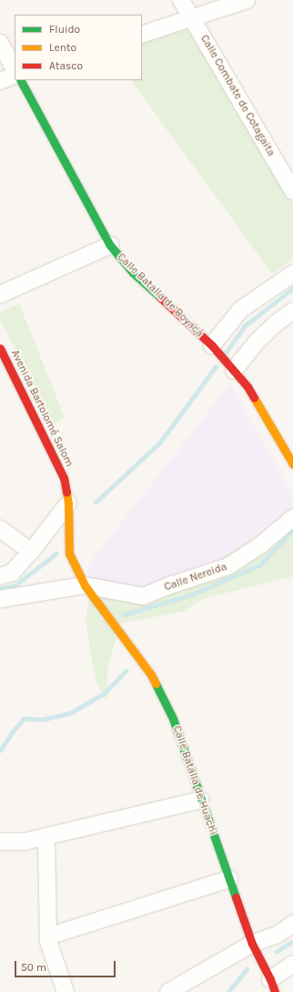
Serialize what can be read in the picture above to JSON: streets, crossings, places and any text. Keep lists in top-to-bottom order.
{
  "streets": {
    "street": [
      "Calle Combate de Cotagaita",
      "Calle Batalla de Boyacá",
      "Avenida Bartolomé Salom",
      "Calle Nereida",
      "Calle Batalla de Huachi"
    ]
  },
  "crossings": [
    ["Avenida Bartolomé Salom", "Calle Nereida"],
    ["Avenida Bartolomé Salom", "Calle Batalla de Huachi"],
    ["Calle Nereida", "Calle Batalla de Huachi"]
  ],
  "legend": ["Fluido", "Lento", "Atasco"],
  "scale_bar": "50 m"
}
